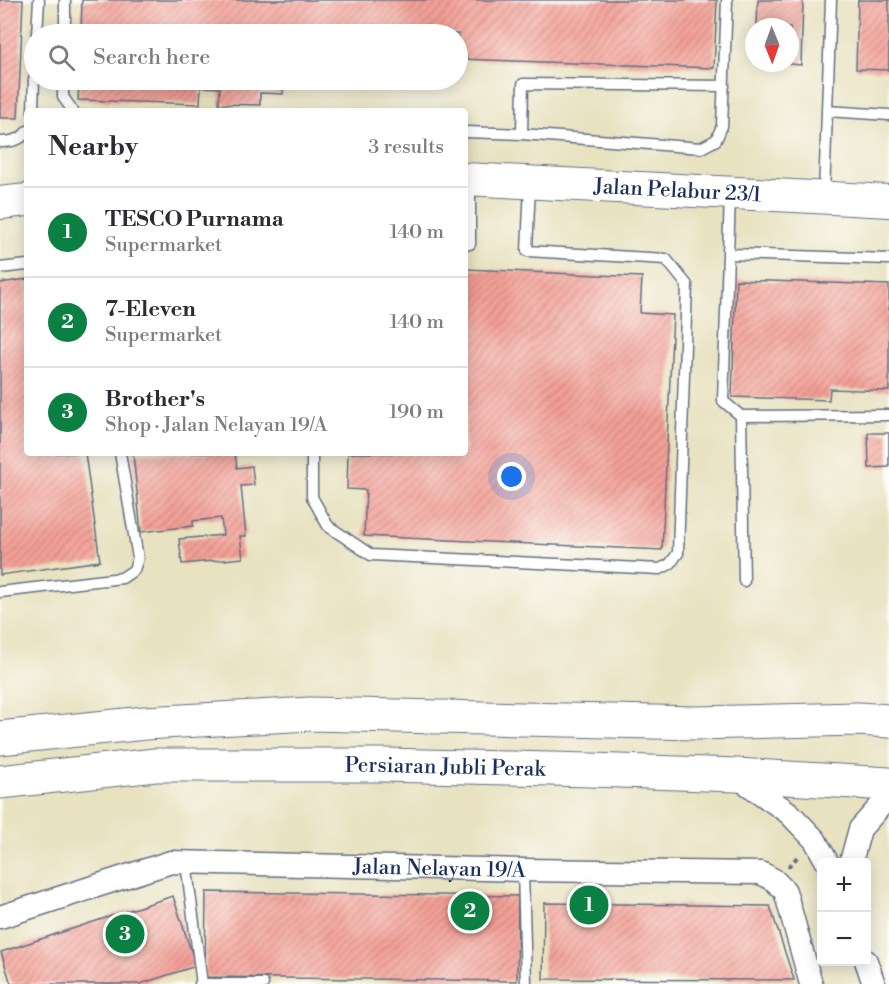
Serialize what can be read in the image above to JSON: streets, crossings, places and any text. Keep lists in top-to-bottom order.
{
  "streets": {
    "main road": ["Persiaran Jubli Perak"],
    "street": ["Jalan Pelabur 23/1", "Jalan Nelayan 19/A"]
  },
  "north": "bottom",
  "page": {
    "search": "Search here",
    "heading": ["Nearby", "3 results"],
    "list": [
      {
        "mark": "1",
        "name": "TESCO Purnama",
        "note": "Supermarket",
        "value": "140 m"
      },
      {
        "mark": "2",
        "name": "7-Eleven",
        "note": "Supermarket",
        "value": "140 m"
      },
      {
        "mark": "3",
        "name": "Brother's",
        "note": "Shop · Jalan Nelayan 19/A",
        "value": "190 m"
      }
    ],
    "map_buttons": ["+", "−"],
    "pins": ["1", "2", "3"]
  }
}
